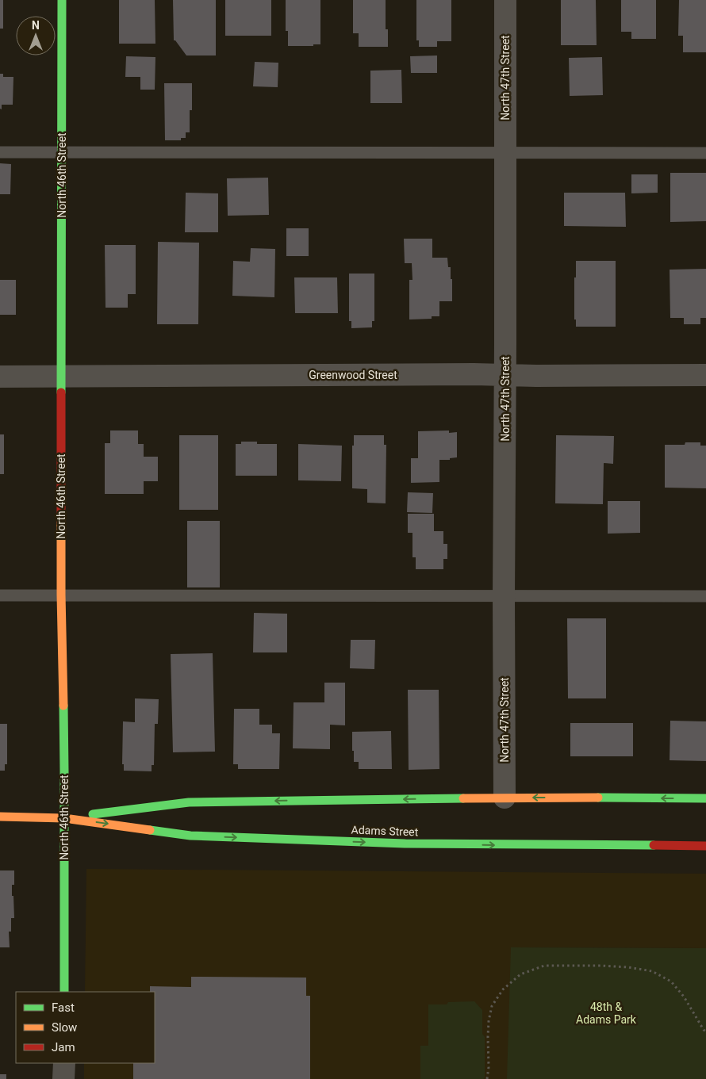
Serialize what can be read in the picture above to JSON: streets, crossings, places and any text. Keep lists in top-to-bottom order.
{
  "streets": {
    "main road": ["North 46th Street", "Adams Street"],
    "street": ["North 47th Street", "Greenwood Street"]
  },
  "crossings": [
    ["North 47th Street", "Greenwood Street"],
    ["North 47th Street", "Adams Street"],
    ["North 46th Street", "Greenwood Street"],
    ["North 46th Street", "Adams Street"]
  ],
  "parks": ["48th & Adams Park"],
  "legend": ["Fast", "Slow", "Jam"],
  "north": "top"
}
